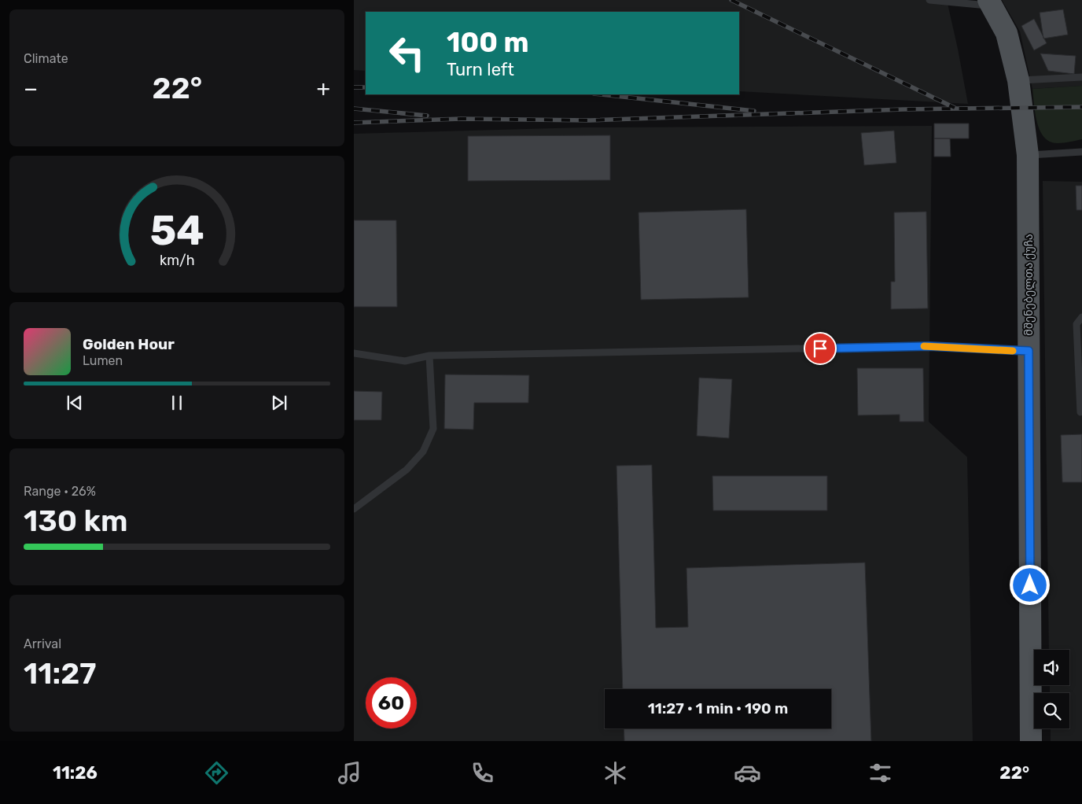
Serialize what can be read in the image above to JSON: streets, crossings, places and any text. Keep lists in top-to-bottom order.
{
  "streets": {
    "main road": ["მშენებელთა ქუჩა"]
  },
  "page": {
    "tile": [
      "Climate",
      ["Range · 26%", "130 km"],
      ["Arrival", "11:27"]
    ],
    "turn": ["100 m", "Turn left"],
    "heat": ["−", "22°", "+"],
    "song": ["Golden Hour", "Lumen"],
    "limit": "60",
    "trip": "11:27 · 1 min · 190 m",
    "tabs": ["11:26", "22°"],
    "gauge": ["54", "km/h"]
  }
}
